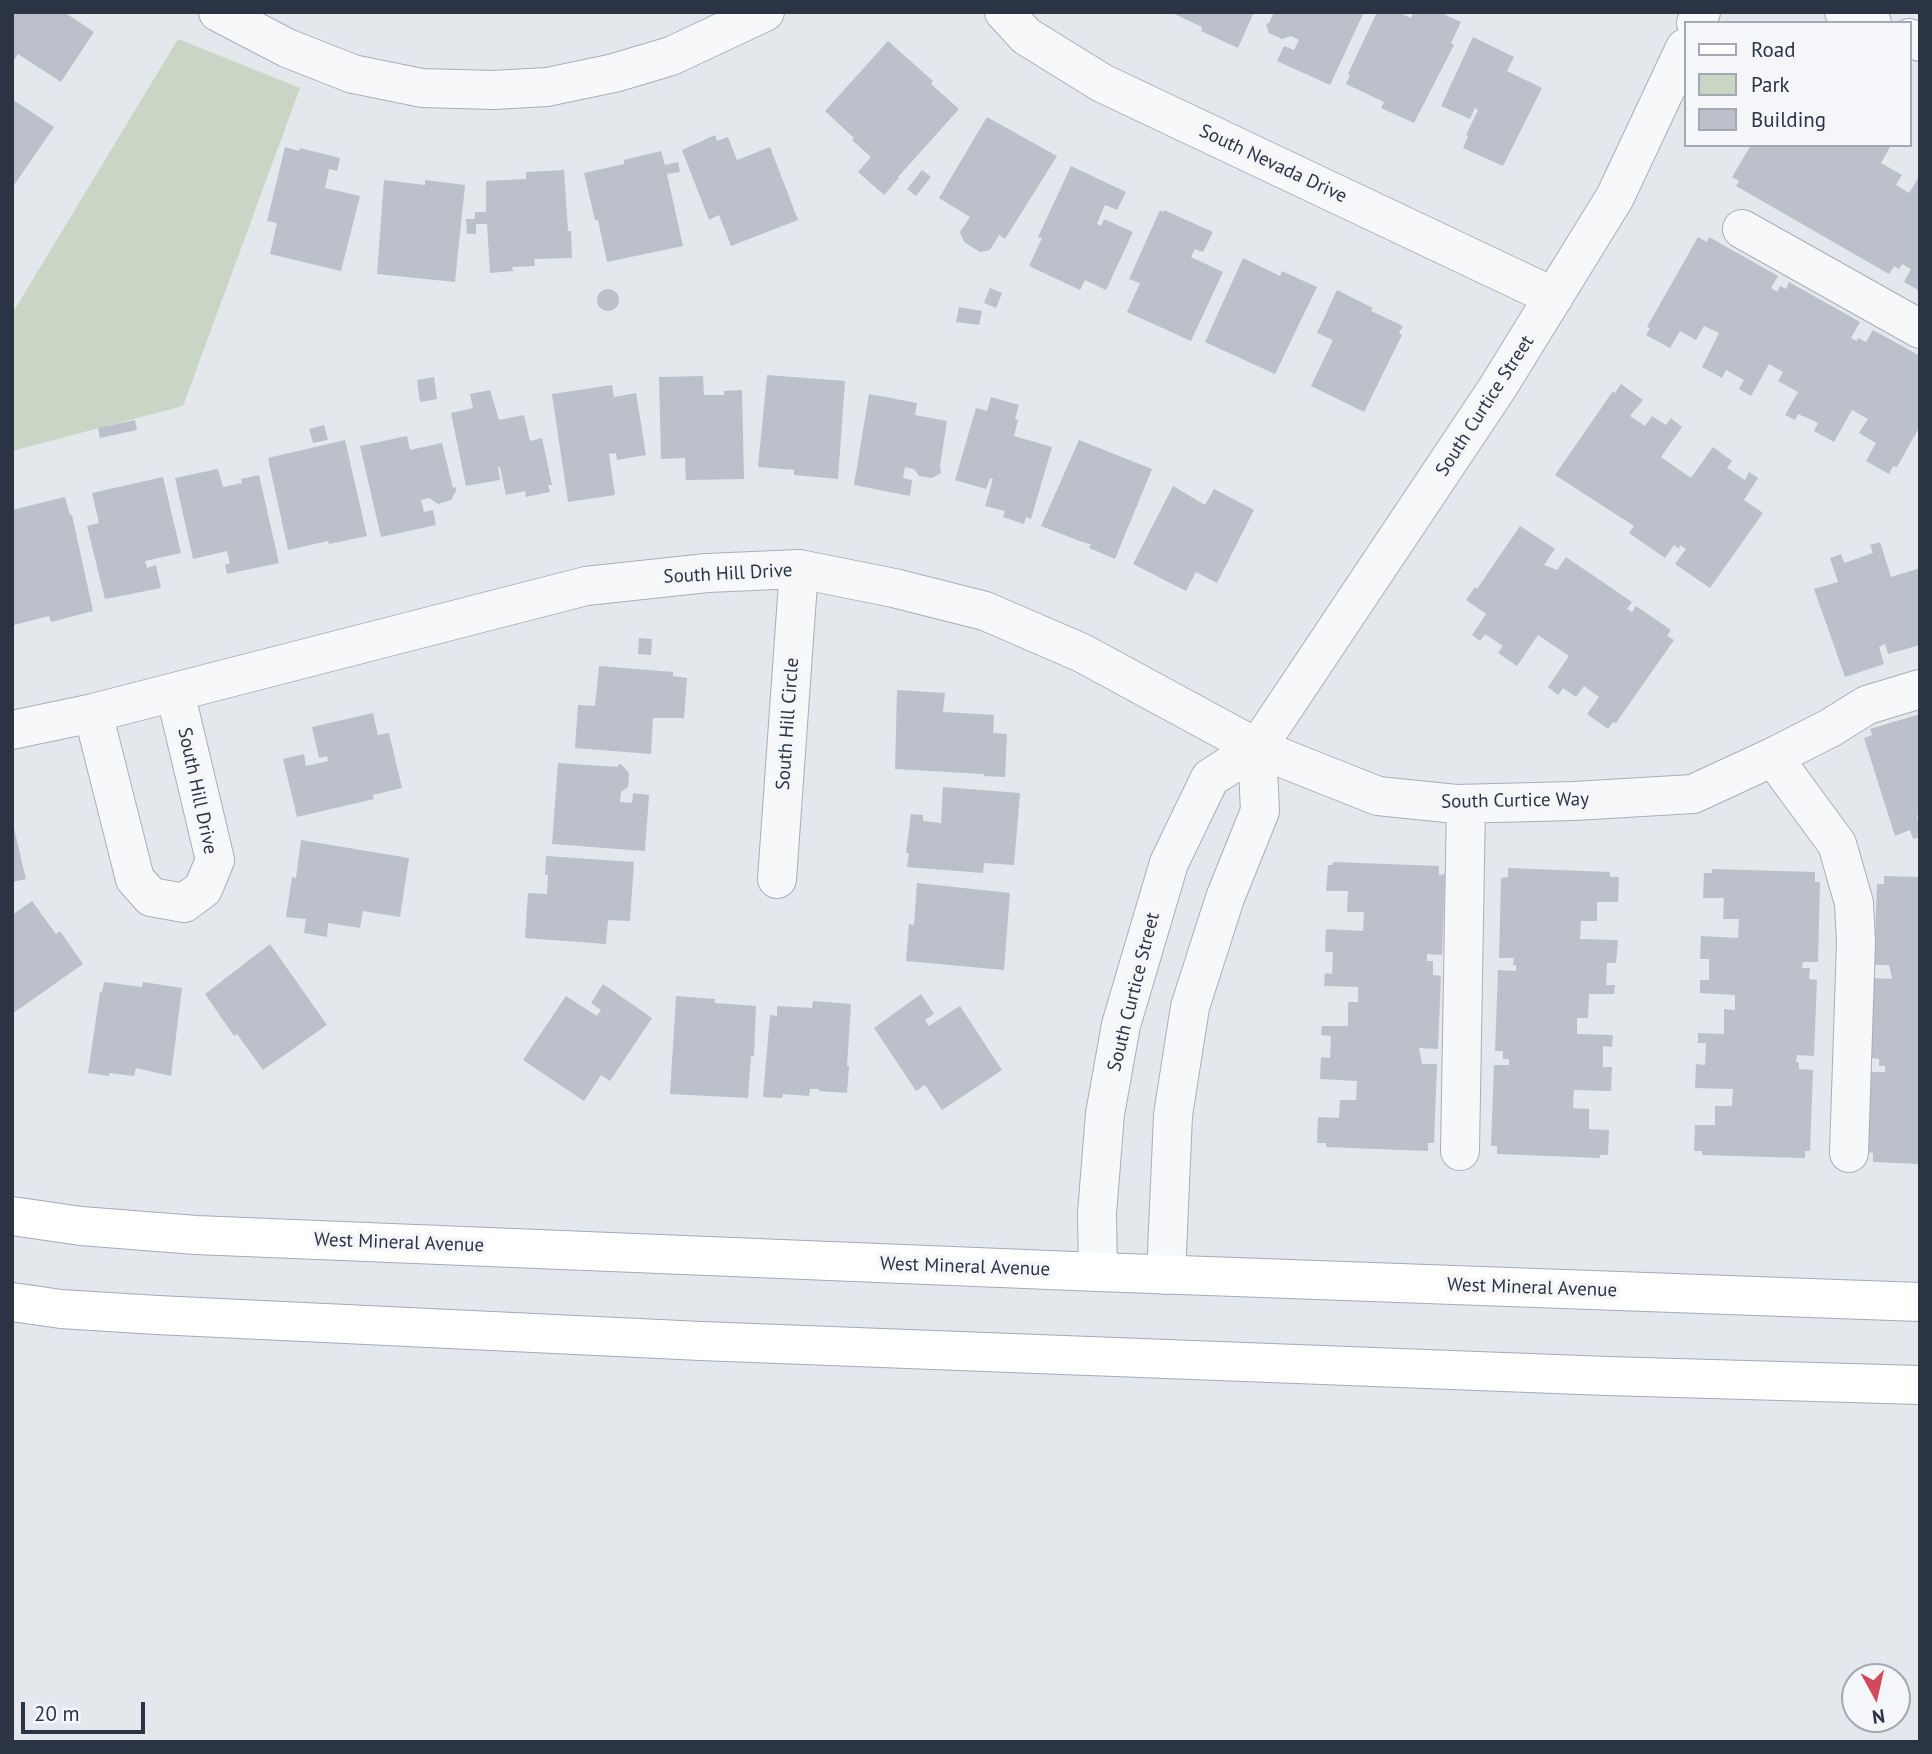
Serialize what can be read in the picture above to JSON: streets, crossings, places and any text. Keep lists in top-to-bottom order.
{
  "streets": {
    "main road": ["West Mineral Avenue"],
    "street": [
      "South Nevada Drive",
      "South Curtice Street",
      "South Hill Drive",
      "South Hill Circle",
      "South Curtice Way"
    ]
  },
  "crossings": [
    ["South Nevada Drive", "South Curtice Street"],
    ["South Curtice Street", "South Hill Drive"],
    ["South Curtice Street", "South Curtice Way"],
    ["South Curtice Street", "West Mineral Avenue"],
    ["South Hill Drive", "South Hill Circle"],
    ["South Hill Drive", "South Curtice Way"]
  ],
  "legend": ["Road", "Park", "Building"],
  "scale_bar": "20 m",
  "north": "bottom"
}
